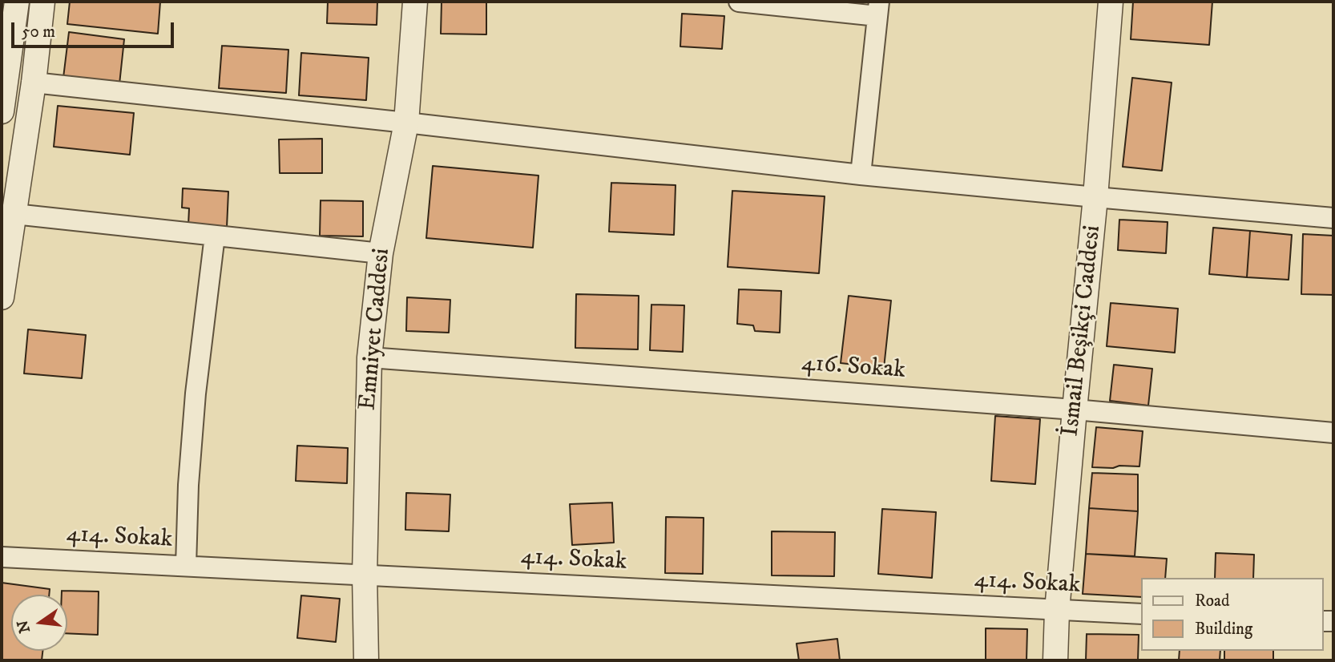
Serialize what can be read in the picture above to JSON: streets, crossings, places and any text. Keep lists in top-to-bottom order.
{
  "streets": {
    "street": [
      "Emniyet Caddesi",
      "İsmail Beşikçi Caddesi",
      "416. Sokak",
      "414. Sokak"
    ]
  },
  "crossings": [
    ["Emniyet Caddesi", "416. Sokak"],
    ["Emniyet Caddesi", "414. Sokak"],
    ["İsmail Beşikçi Caddesi", "416. Sokak"],
    ["İsmail Beşikçi Caddesi", "414. Sokak"]
  ],
  "legend": ["Road", "Building"],
  "scale_bar": "50 m",
  "north": "left"
}
